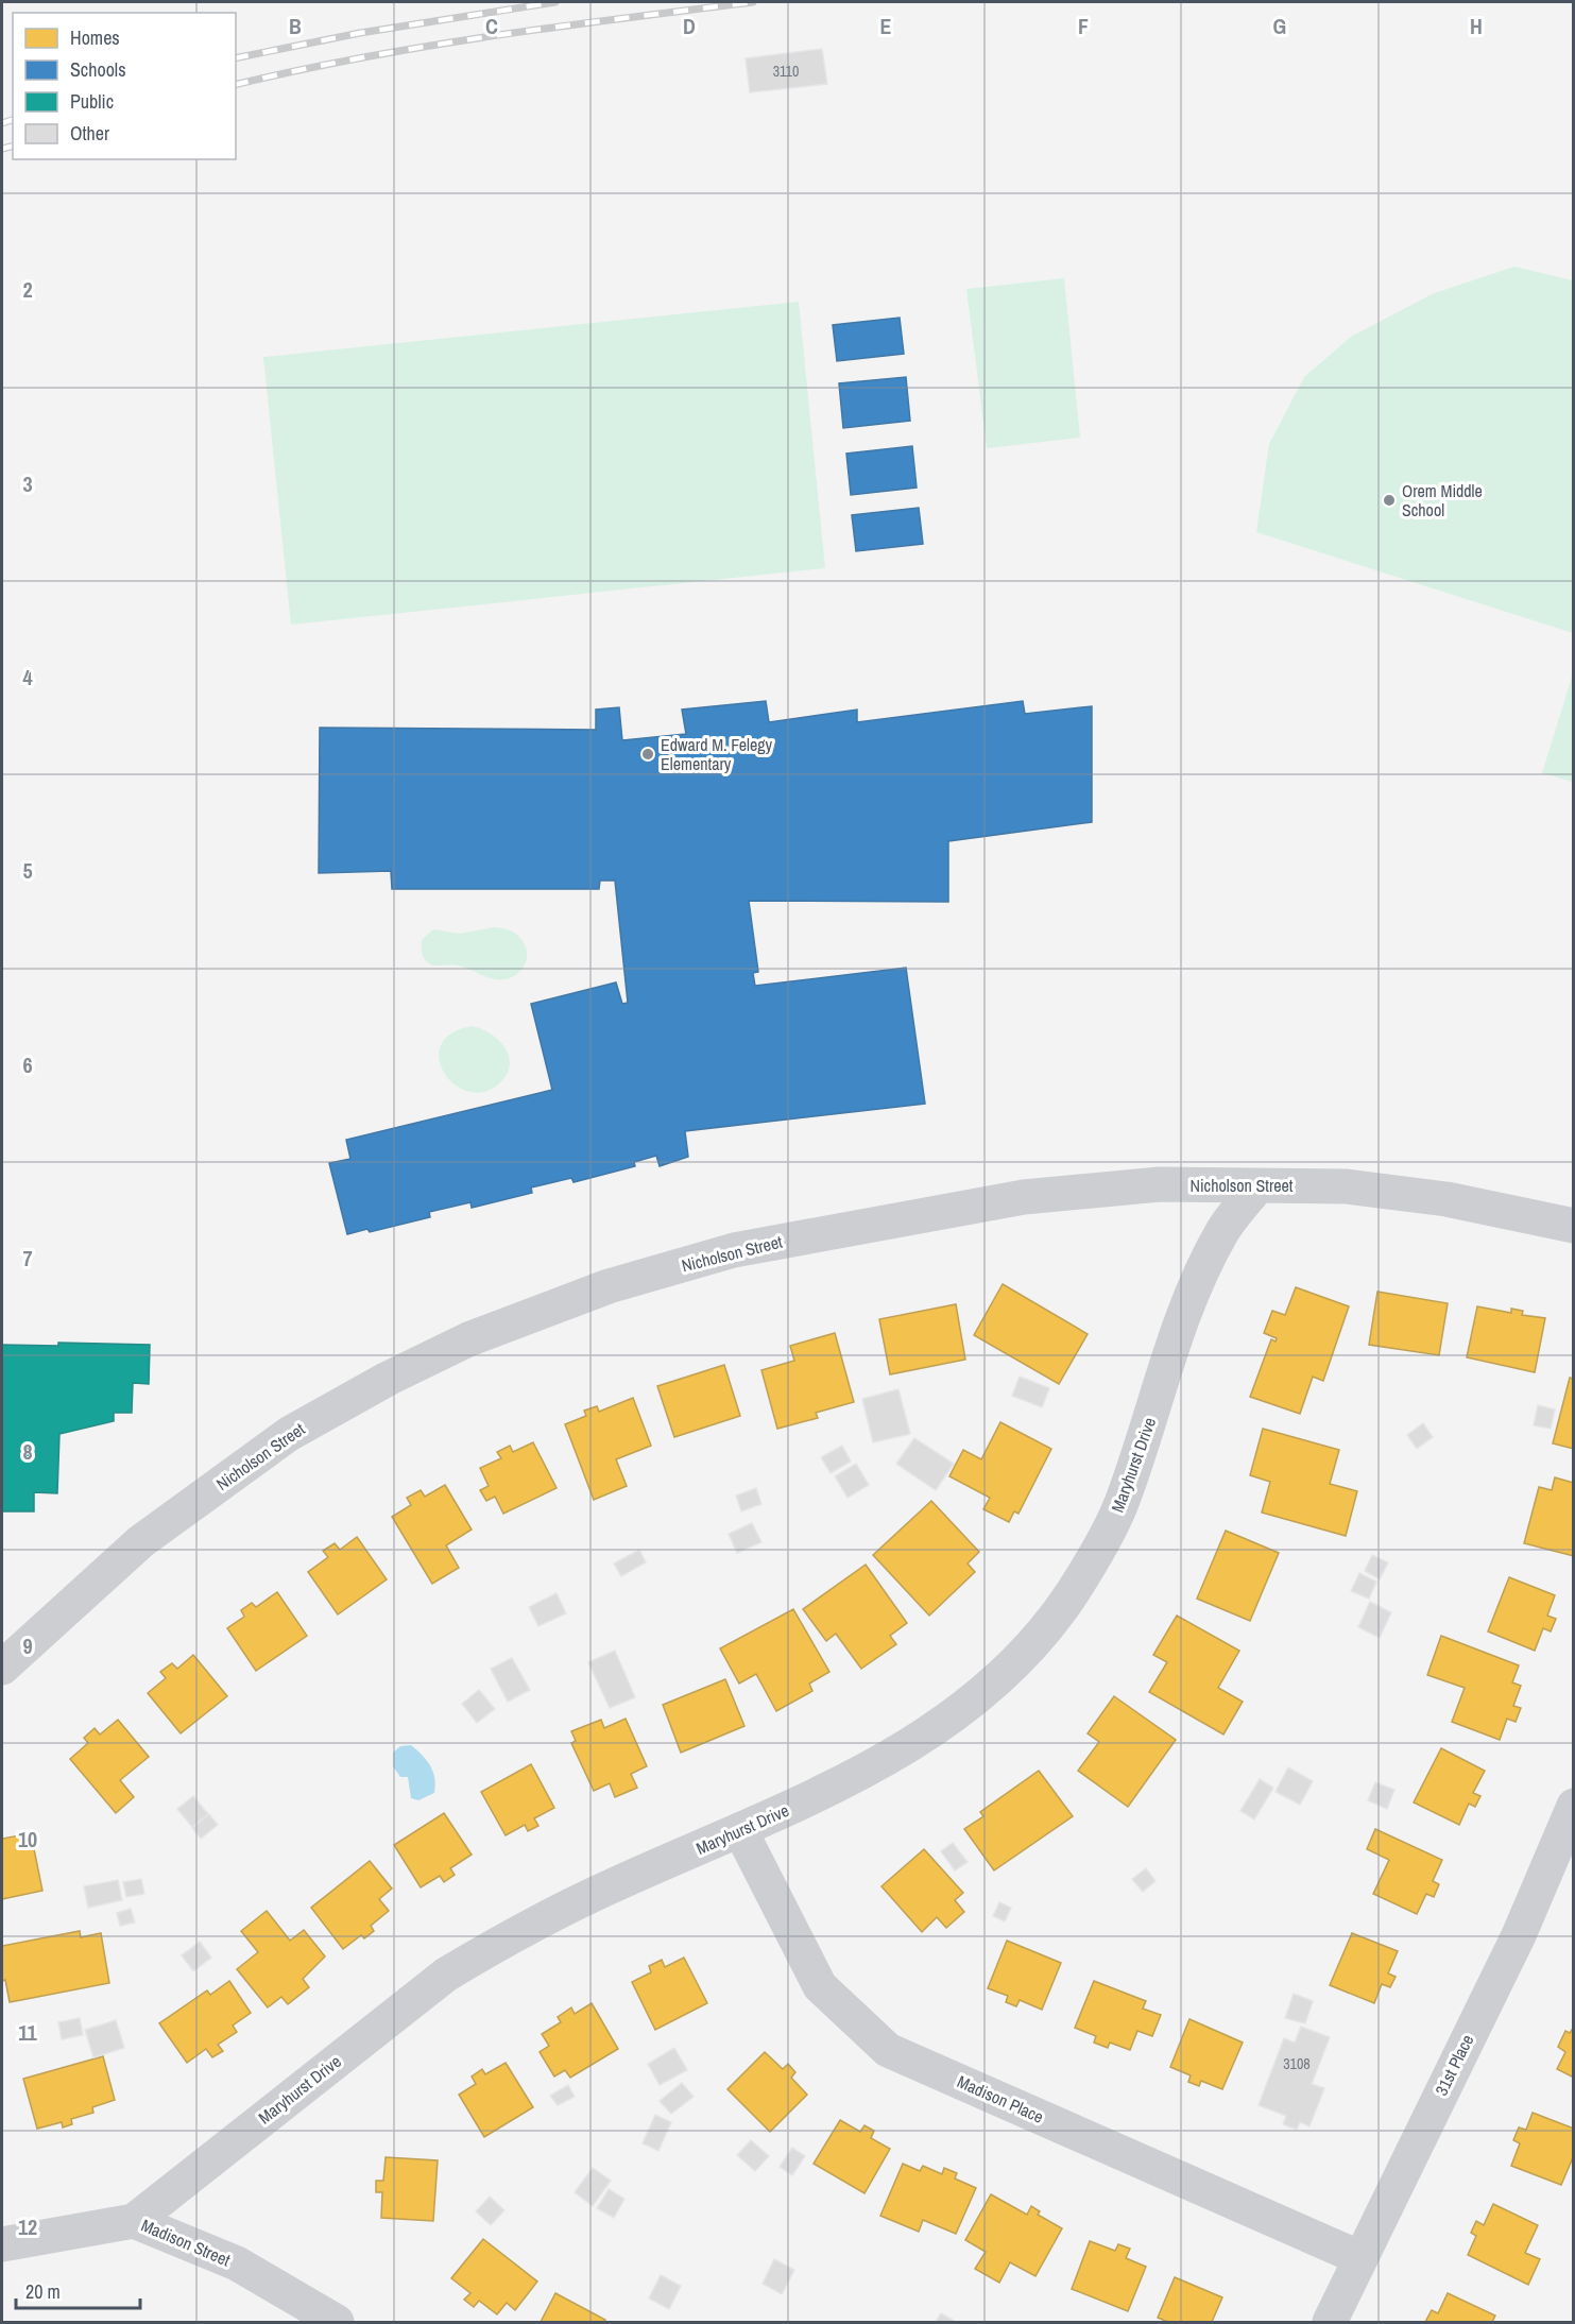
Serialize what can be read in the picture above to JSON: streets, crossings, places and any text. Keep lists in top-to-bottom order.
{
  "streets": {
    "street": [
      "Nicholson Street",
      "Maryhurst Drive",
      "31st Place",
      "Madison Place",
      "Madison Street"
    ]
  },
  "crossings": [
    ["Nicholson Street", "Maryhurst Drive"],
    ["Maryhurst Drive", "Madison Place"],
    ["Maryhurst Drive", "Madison Street"],
    ["31st Place", "Madison Place"]
  ],
  "places": ["Orem Middle School", "Edward M. Felegy Elementary"],
  "house_numbers": ["3110", "3108"],
  "legend": [
    "Homes",
    "Schools",
    "Public",
    "Other"
  ],
  "scale_bar": "20 m",
  "grid": {
    "columns": [
      "B",
      "C",
      "D",
      "E",
      "F",
      "G",
      "H"
    ],
    "rows": [
      "2",
      "3",
      "4",
      "5",
      "6",
      "7",
      "8",
      "9",
      "10",
      "11",
      "12"
    ]
  }
}
